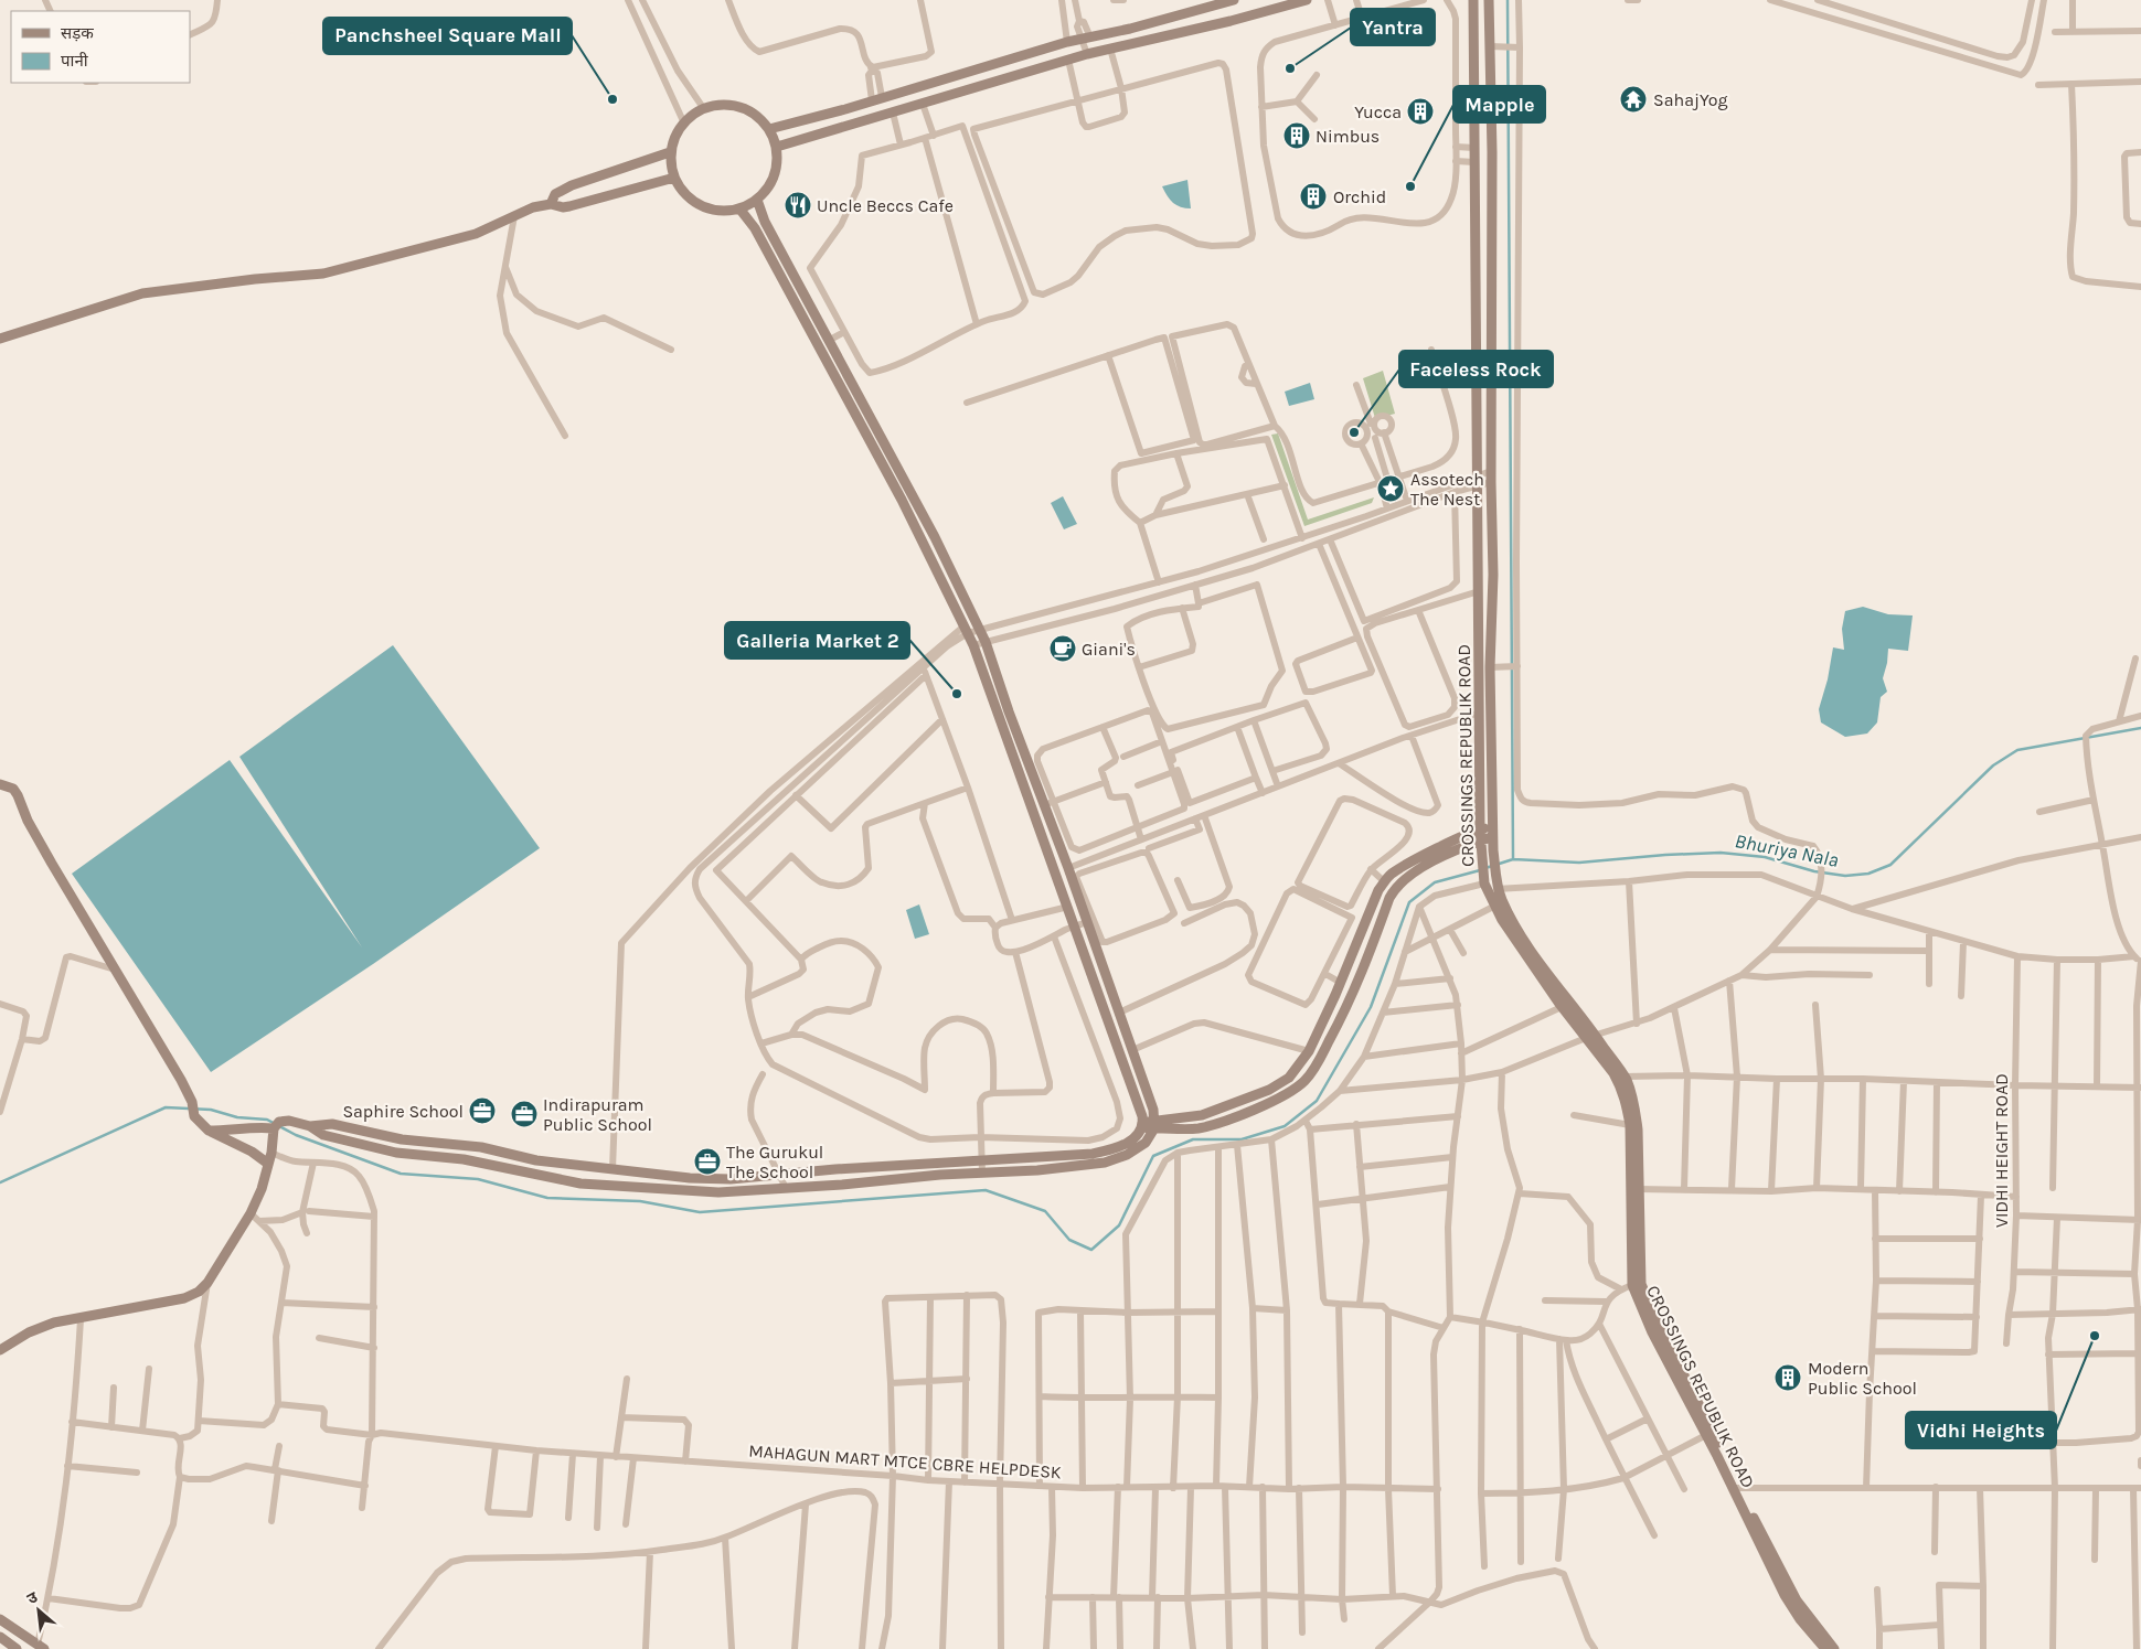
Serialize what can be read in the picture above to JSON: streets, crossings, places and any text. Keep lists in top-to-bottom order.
{
  "streets": {
    "street": ["CROSSINGS REPUBLIK ROAD", "VIDHI HEIGHT ROAD", "MAHAGUN MART MTCE CBRE HELPDESK"]
  },
  "water": ["Bhuriya Nala"],
  "places": {
    "other": [
      "Yantra",
      "Panchsheel Square Mall",
      "Mapple",
      "Faceless Rock",
      "Galleria Market 2",
      "Vidhi Heights"
    ],
    "temple": ["SahajYog"],
    "building": [
      "Yucca",
      "Nimbus",
      "Orchid",
      "Modern Public School"
    ],
    "restaurant": ["Uncle Beccs Cafe"],
    "place": ["Assotech The Nest"],
    "cafe": ["Giani's"],
    "office": ["Saphire School", "Indirapuram Public School", "The Gurukul The School"]
  },
  "legend": ["सड़क", "पानी"],
  "north": "top left"
}
